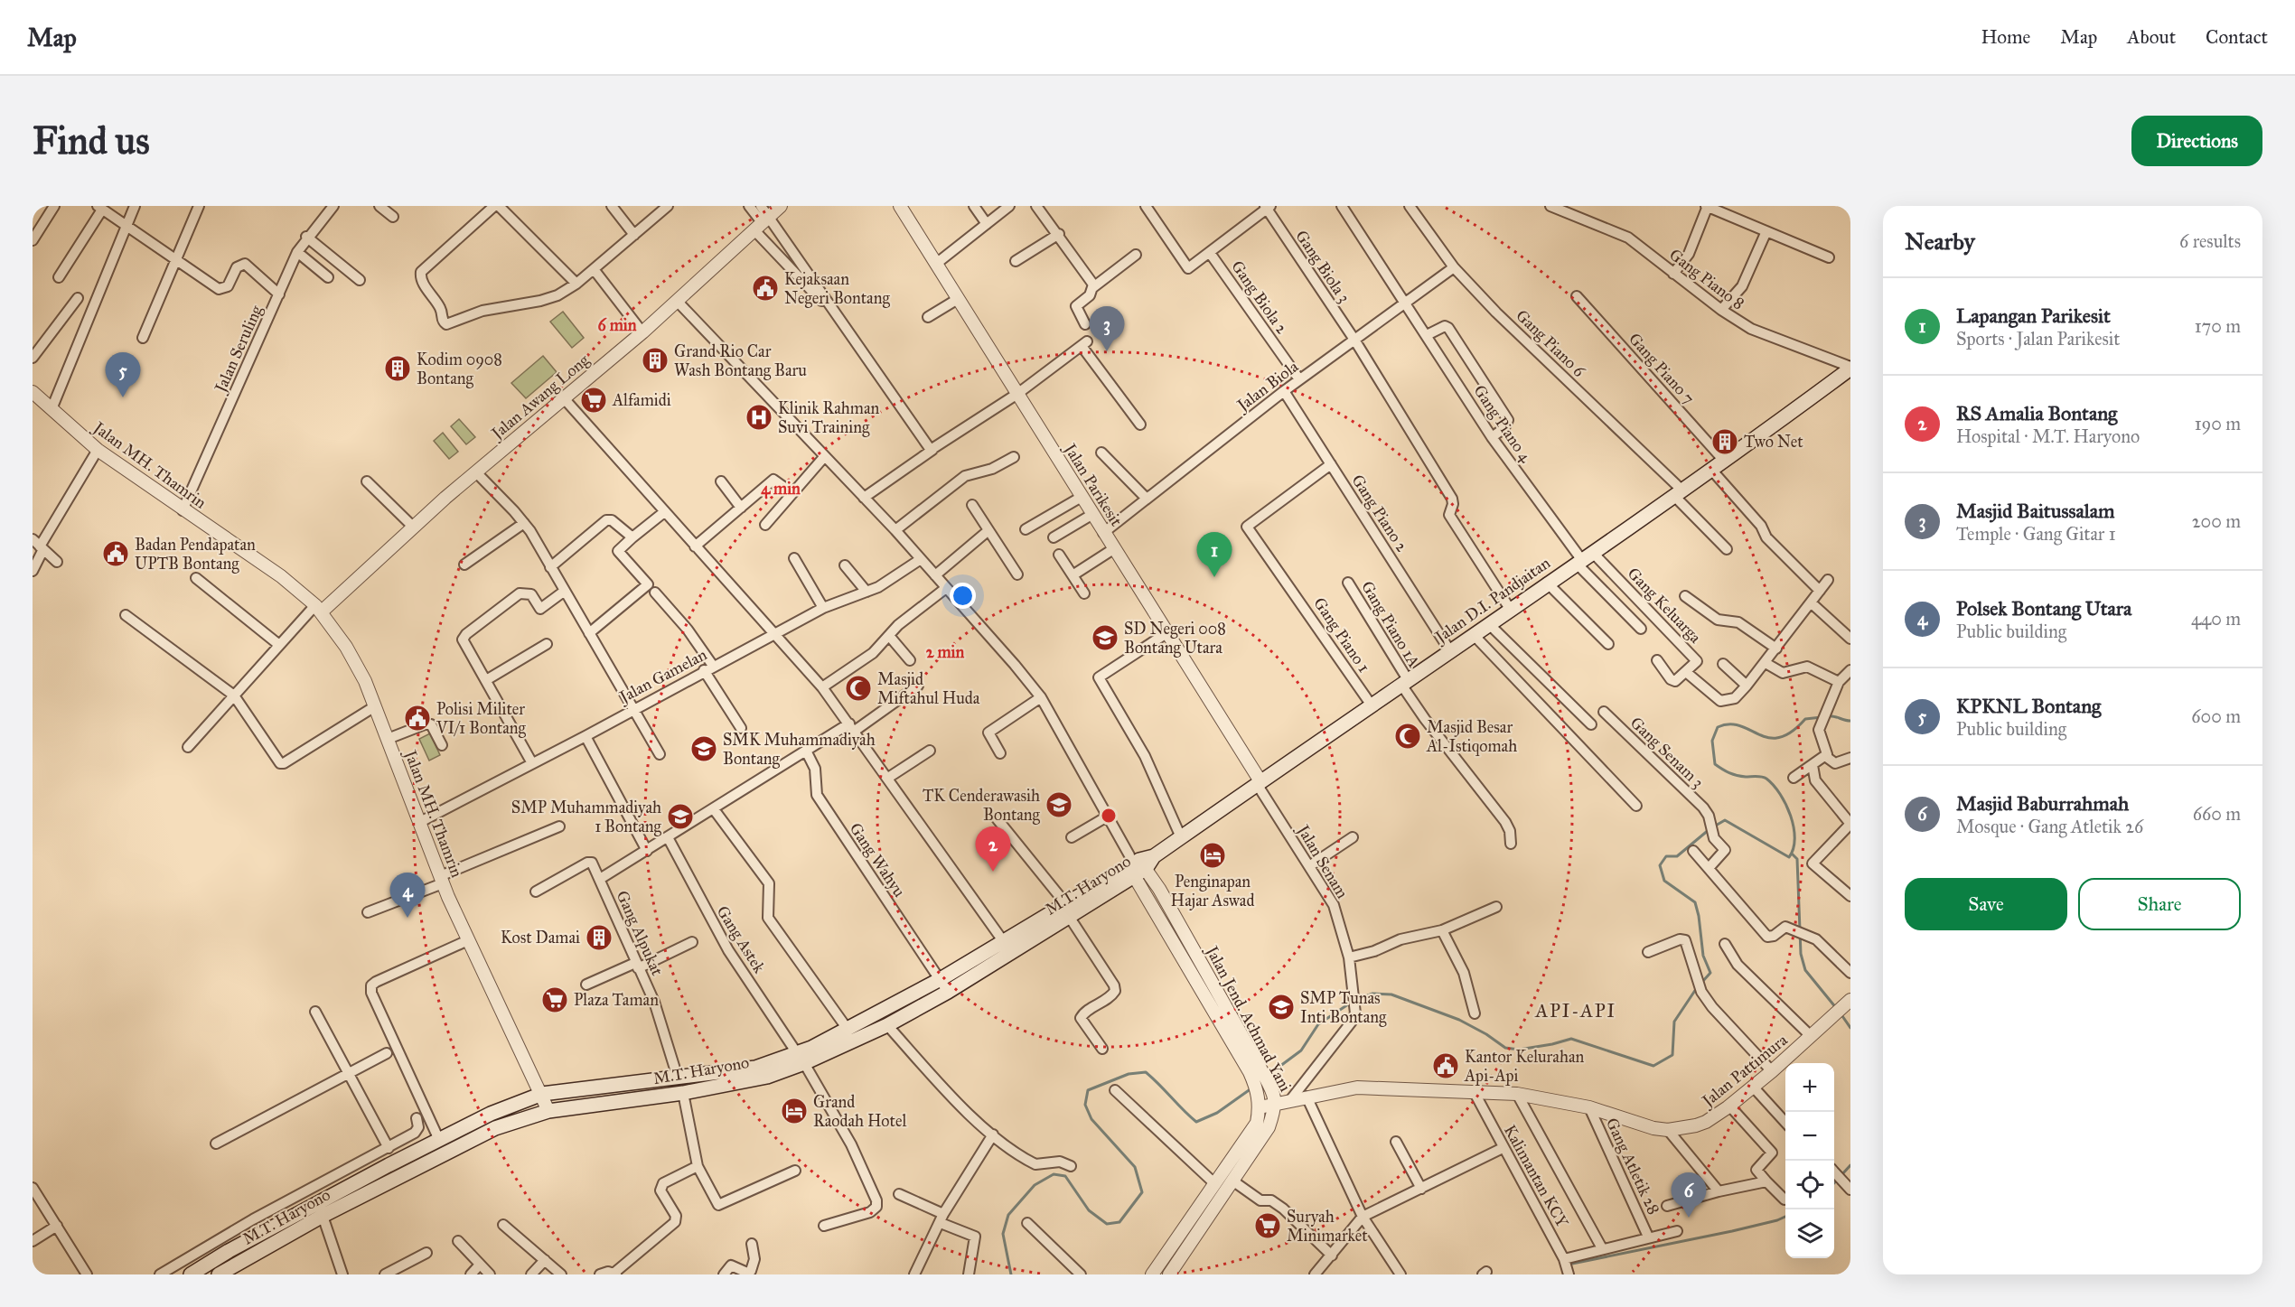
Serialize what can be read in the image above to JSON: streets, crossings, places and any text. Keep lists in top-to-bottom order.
{
  "streets": {
    "main road": ["Jalan D.I. Pandjaitan", "M.T. Haryono"],
    "street": [
      "Gang Biola 3",
      "Gang Piano 8",
      "Gang Biola 2",
      "Gang Piano 6",
      "Jalan Seruling",
      "Gang Piano 7",
      "Jalan Biola",
      "Jalan Awang Long",
      "Gang Piano 4",
      "Jalan MH. Thamrin",
      "Jalan Parikesit",
      "Gang Piano 2",
      "Gang Keluarga",
      "Gang Piano 1A",
      "Gang Piano 1",
      "Jalan Gamelan",
      "Gang Senam 3",
      "Gang Wahyu",
      "Jalan Senam",
      "Gang Alpukat",
      "Gang Astek",
      "Jalan Jend. Achmad Yani",
      "Jalan Pattimura",
      "Gang Atletik 28",
      "Kalimantan KCY"
    ]
  },
  "crossings": [
    ["Gang Biola 3", "Jalan Biola"],
    ["Gang Biola 3", "Jalan D.I. Pandjaitan"],
    ["Gang Piano 8", "Jalan D.I. Pandjaitan"],
    ["Gang Biola 2", "Jalan Biola"],
    ["Gang Piano 6", "Jalan Biola"],
    ["Gang Piano 6", "Jalan D.I. Pandjaitan"],
    ["Jalan Seruling", "Jalan MH. Thamrin"],
    ["Gang Piano 7", "Jalan D.I. Pandjaitan"],
    ["Jalan Biola", "Gang Piano 4"],
    ["Jalan Biola", "Jalan Parikesit"],
    ["Jalan Biola", "Gang Piano 2"],
    ["Jalan Awang Long", "Jalan MH. Thamrin"],
    ["Gang Piano 4", "Jalan D.I. Pandjaitan"],
    ["Gang Piano 4", "Gang Keluarga"],
    ["Jalan MH. Thamrin", "Jalan Gamelan"],
    ["Jalan MH. Thamrin", "M.T. Haryono"],
    ["Jalan Parikesit", "Jalan D.I. Pandjaitan"],
    ["Jalan Parikesit", "Jalan Senam"],
    ["Gang Piano 2", "Jalan D.I. Pandjaitan"],
    ["Gang Piano 2", "Gang Piano 1"],
    ["Jalan D.I. Pandjaitan", "Gang Keluarga"],
    ["Jalan D.I. Pandjaitan", "Gang Piano 1A"],
    ["Jalan D.I. Pandjaitan", "Gang Piano 1"],
    ["Jalan D.I. Pandjaitan", "Jalan Senam"],
    ["Jalan D.I. Pandjaitan", "M.T. Haryono"],
    ["Gang Wahyu", "M.T. Haryono"],
    ["Jalan Senam", "Jalan Pattimura"],
    ["M.T. Haryono", "Gang Alpukat"],
    ["M.T. Haryono", "Gang Astek"],
    ["M.T. Haryono", "Jalan Jend. Achmad Yani"],
    ["Jalan Jend. Achmad Yani", "Jalan Pattimura"],
    ["Jalan Pattimura", "Gang Atletik 28"],
    ["Jalan Pattimura", "Kalimantan KCY"]
  ],
  "districts": ["API-API"],
  "places": {
    "public building": [
      "Kejaksaan Negeri Bontang",
      "Badan Pendapatan UPTB Bontang",
      "Polisi Militer VI/1 Bontang",
      "Kantor Kelurahan Api-Api"
    ],
    "building": [
      "Grand Rio Car Wash Bontang Baru",
      "Kodim 0908 Bontang",
      "Two Net",
      "Kost Damai"
    ],
    "supermarket": ["Alfamidi", "Plaza Taman", "Suryah Minimarket"],
    "hospital": ["Klinik Rahman Suvi Training"],
    "school or university": [
      "SD Negeri 008 Bontang Utara",
      "SMK Muhammadiyah Bontang",
      "TK Cenderawasih Bontang",
      "SMP Muhammadiyah 1 Bontang",
      "SMP Tunas Inti Bontang"
    ],
    "mosque": ["Masjid Miftahul Huda", "Masjid Besar Al-Istiqomah"],
    "hotel": ["Penginapan Hajar Aswad", "Grand Raodah Hotel"]
  },
  "page": {
    "header": "Map",
    "nav": [
      "Home",
      "Map",
      "About",
      "Contact"
    ],
    "buttons": [
      "Directions",
      ["Save", "Share"]
    ],
    "title": "Find us",
    "heading": ["Nearby", "6 results"],
    "list": [
      {
        "mark": "1",
        "name": "Lapangan Parikesit",
        "note": "Sports · Jalan Parikesit",
        "value": "170 m"
      },
      {
        "mark": "2",
        "name": "RS Amalia Bontang",
        "note": "Hospital · M.T. Haryono",
        "value": "190 m"
      },
      {
        "mark": "3",
        "name": "Masjid Baitussalam",
        "note": "Temple · Gang Gitar 1",
        "value": "200 m"
      },
      {
        "mark": "4",
        "name": "Polsek Bontang Utara",
        "note": "Public building",
        "value": "440 m"
      },
      {
        "mark": "5",
        "name": "KPKNL Bontang",
        "note": "Public building",
        "value": "600 m"
      },
      {
        "mark": "6",
        "name": "Masjid Baburrahmah",
        "note": "Mosque · Gang Atletik 26",
        "value": "660 m"
      }
    ],
    "pins": [
      "3",
      "5",
      "1",
      "2",
      "4",
      "6"
    ],
    "map_buttons": ["+", "−"]
  },
  "rings": ["6 min", "4 min", "2 min"]
}
